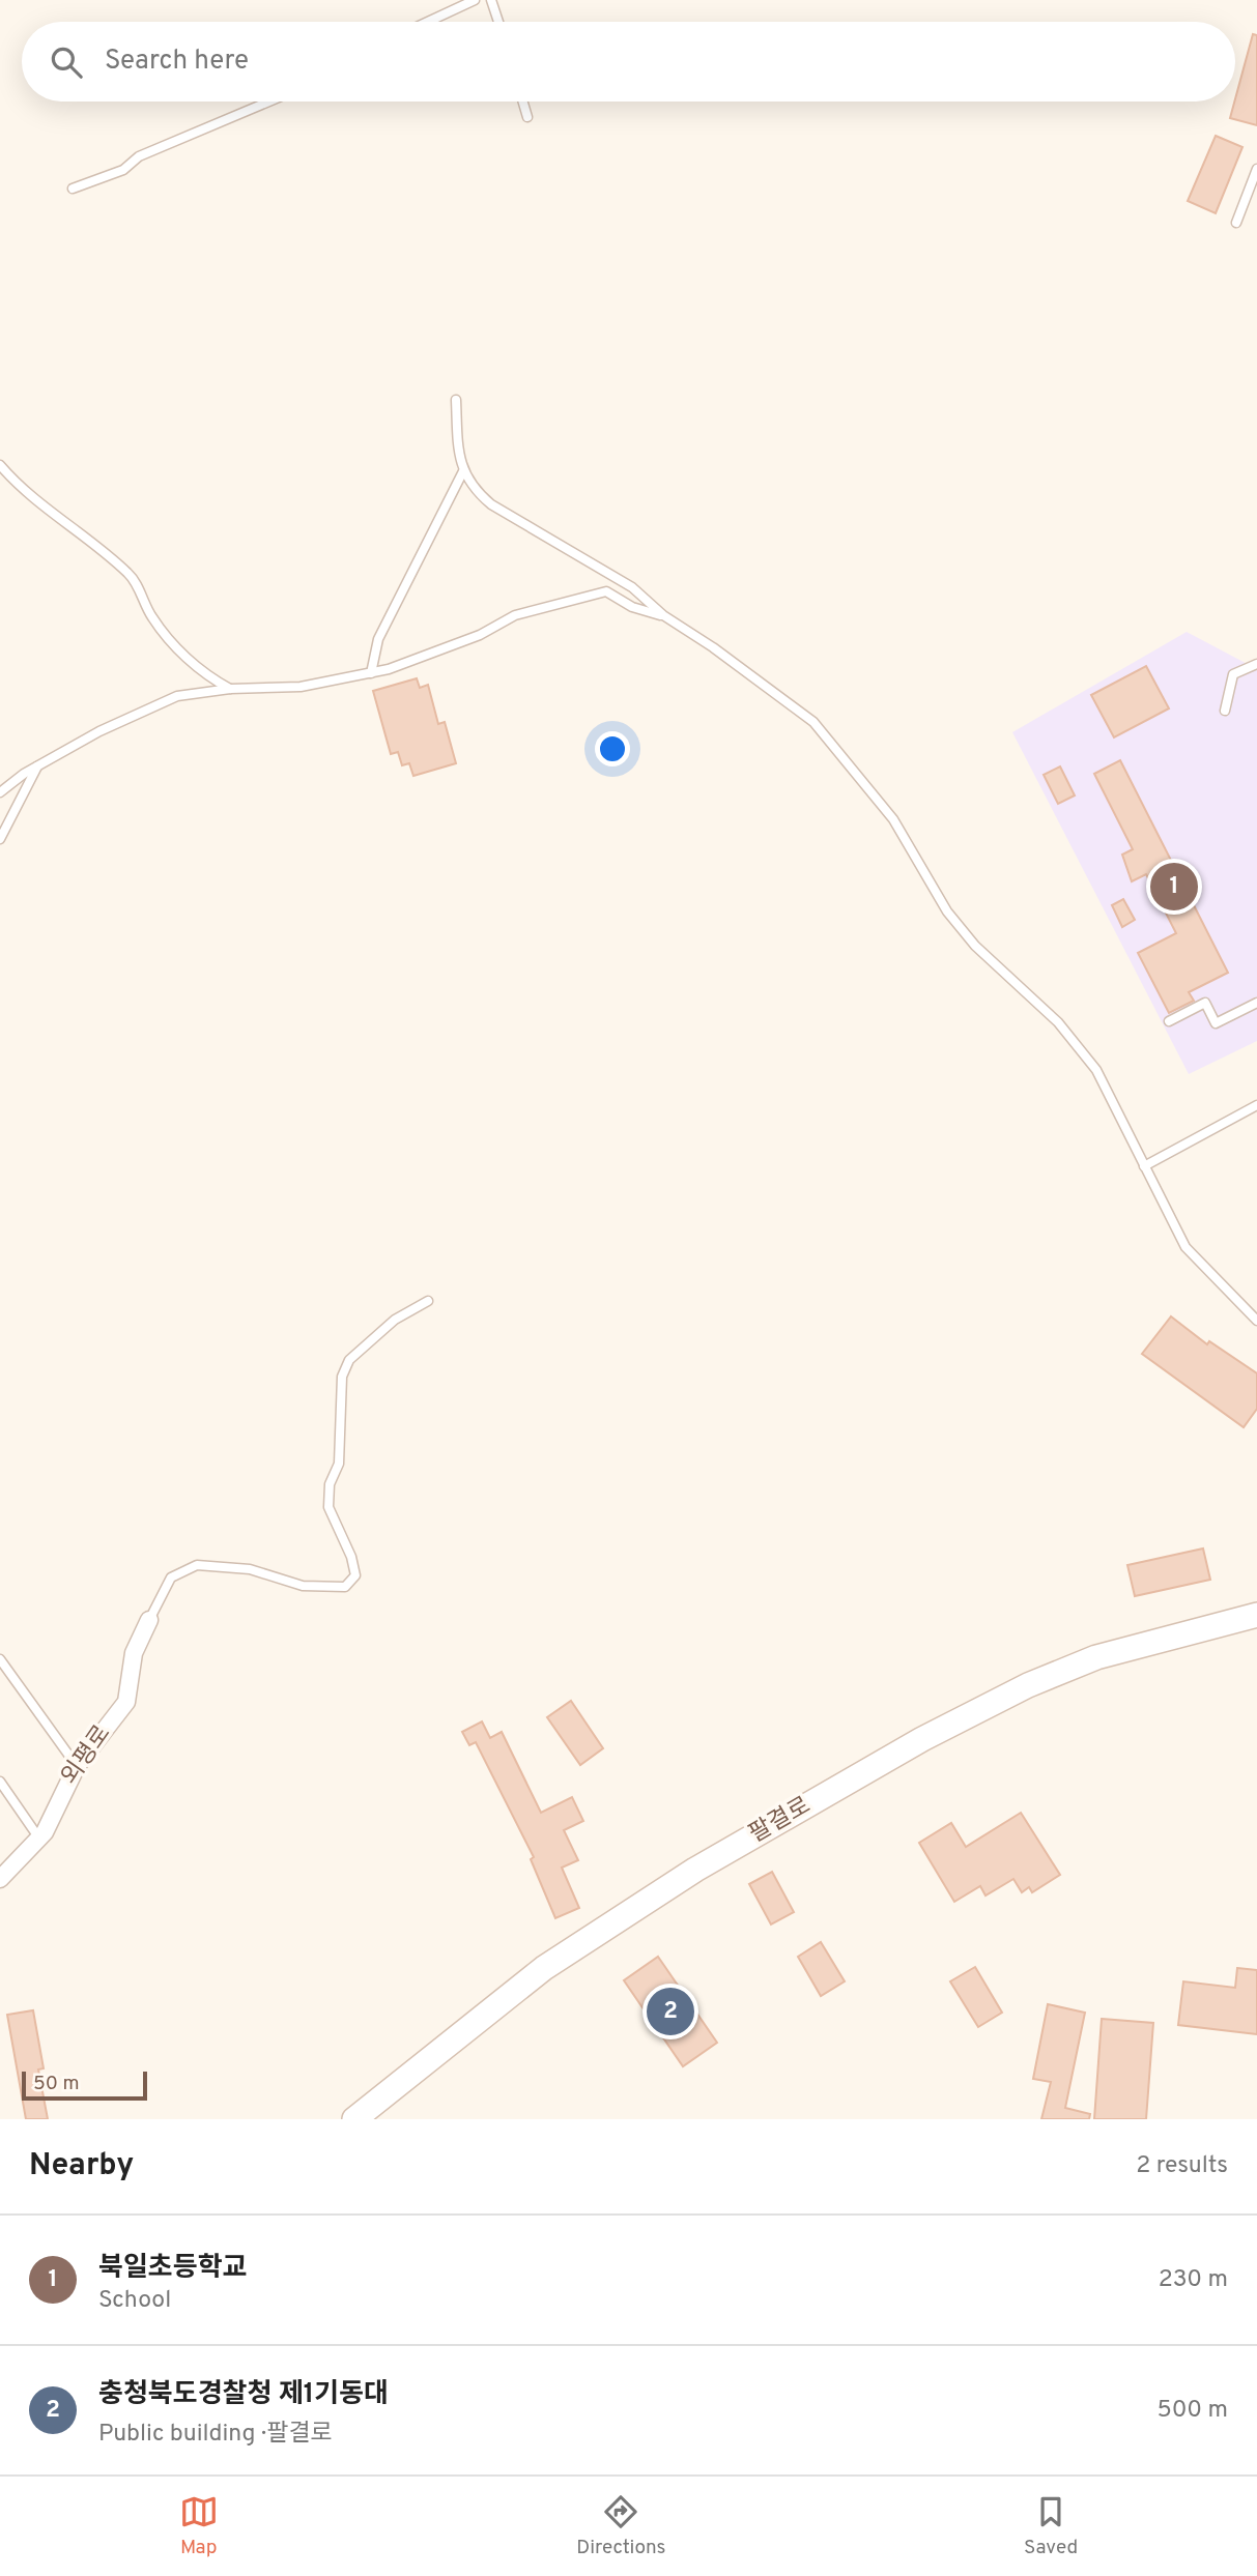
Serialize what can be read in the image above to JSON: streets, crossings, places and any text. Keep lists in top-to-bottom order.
{
  "streets": {
    "street": ["외평로", "팔결로"]
  },
  "scale_bar": "50 m",
  "page": {
    "search": "Search here",
    "pins": ["1", "2"],
    "scale": "50 m",
    "heading": ["Nearby", "2 results"],
    "list": [
      {
        "mark": "1",
        "name": "북일초등학교",
        "note": "School",
        "value": "230 m"
      },
      {
        "mark": "2",
        "name": "충청북도경찰청 제1기동대",
        "note": "Public building · 팔결로",
        "value": "500 m"
      }
    ],
    "nav": ["Map", "Directions", "Saved"]
  }
}
